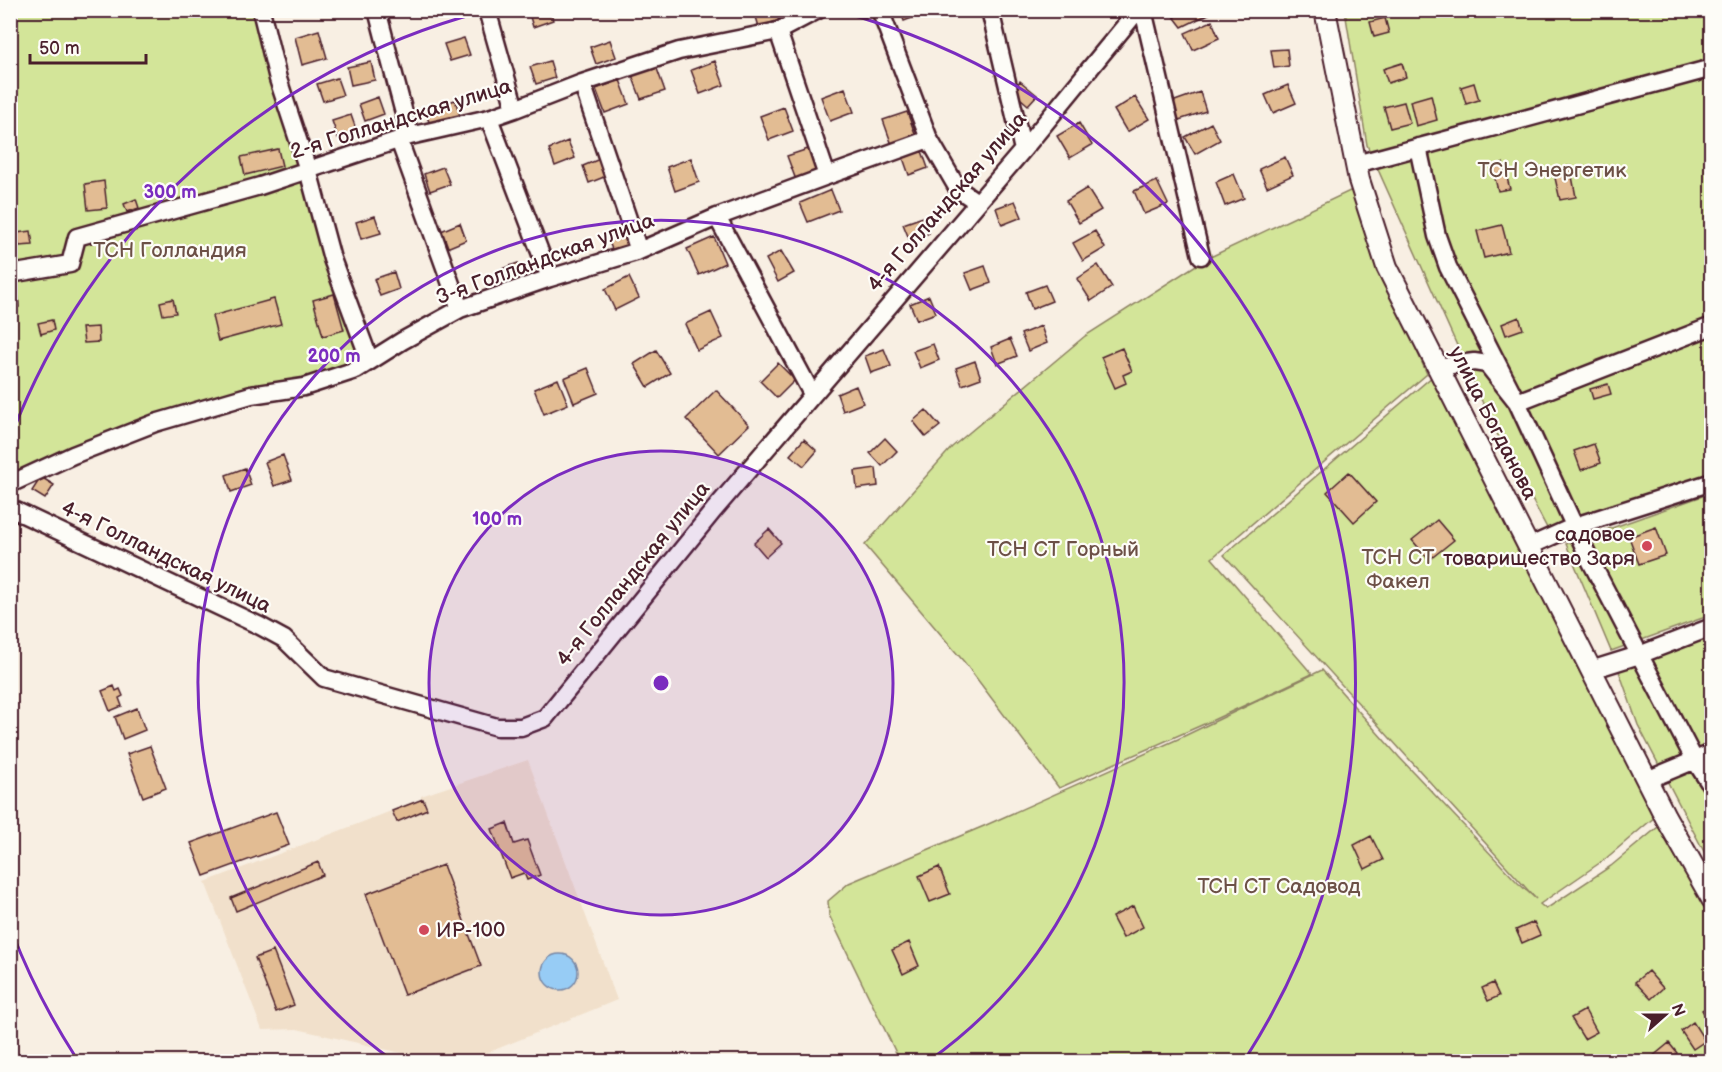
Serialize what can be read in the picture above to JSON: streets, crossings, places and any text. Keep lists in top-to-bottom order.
{
  "streets": {
    "main road": ["улица Богданова"],
    "street": ["2-я Голландская улица", "4-я Голландская улица", "3-я Голландская улица"]
  },
  "parks": [
    "ТСН Энергетик",
    "ТСН Голландия",
    "ТСН СТ Горный",
    "ТСН СТ Факел",
    "ТСН СТ Садовод"
  ],
  "places": ["садовое товарищество Заря", "ИР-100"],
  "scale_bar": "50 m",
  "north": "right",
  "rings": ["300 m", "200 m", "100 m"]
}
